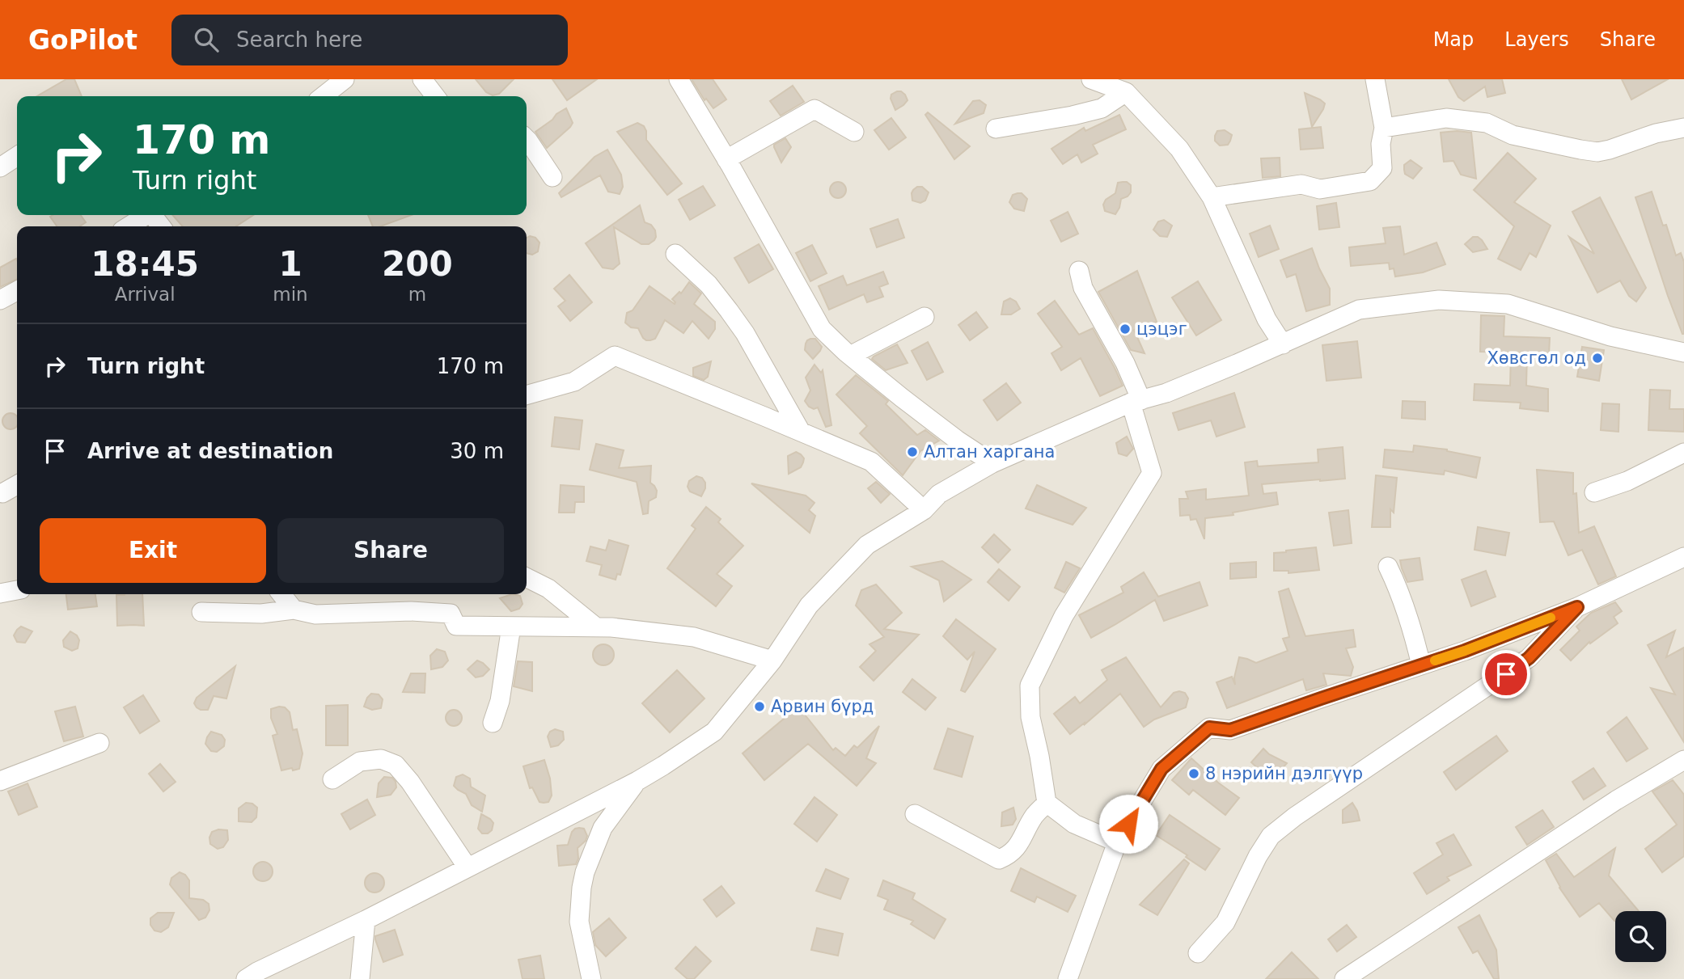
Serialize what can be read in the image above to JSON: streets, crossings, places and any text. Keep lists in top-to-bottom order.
{
  "places": [
    "цэцэг",
    "Хөвсгөл од",
    "Алтан харгана",
    "Арвин бүрд",
    "8 нэрийн дэлгүүр"
  ],
  "page": {
    "header": "GoPilot",
    "search": "Search here",
    "nav": ["Map", "Layers", "Share"],
    "turn": ["170 m", "Turn right"],
    "eta": [
      "18:45",
      "Arrival",
      "1",
      "min",
      "200",
      "m"
    ],
    "list": [
      {
        "name": "Turn right",
        "value": "170 m"
      },
      {
        "name": "Arrive at destination",
        "value": "30 m"
      }
    ],
    "buttons": ["Exit", "Share"]
  }
}
